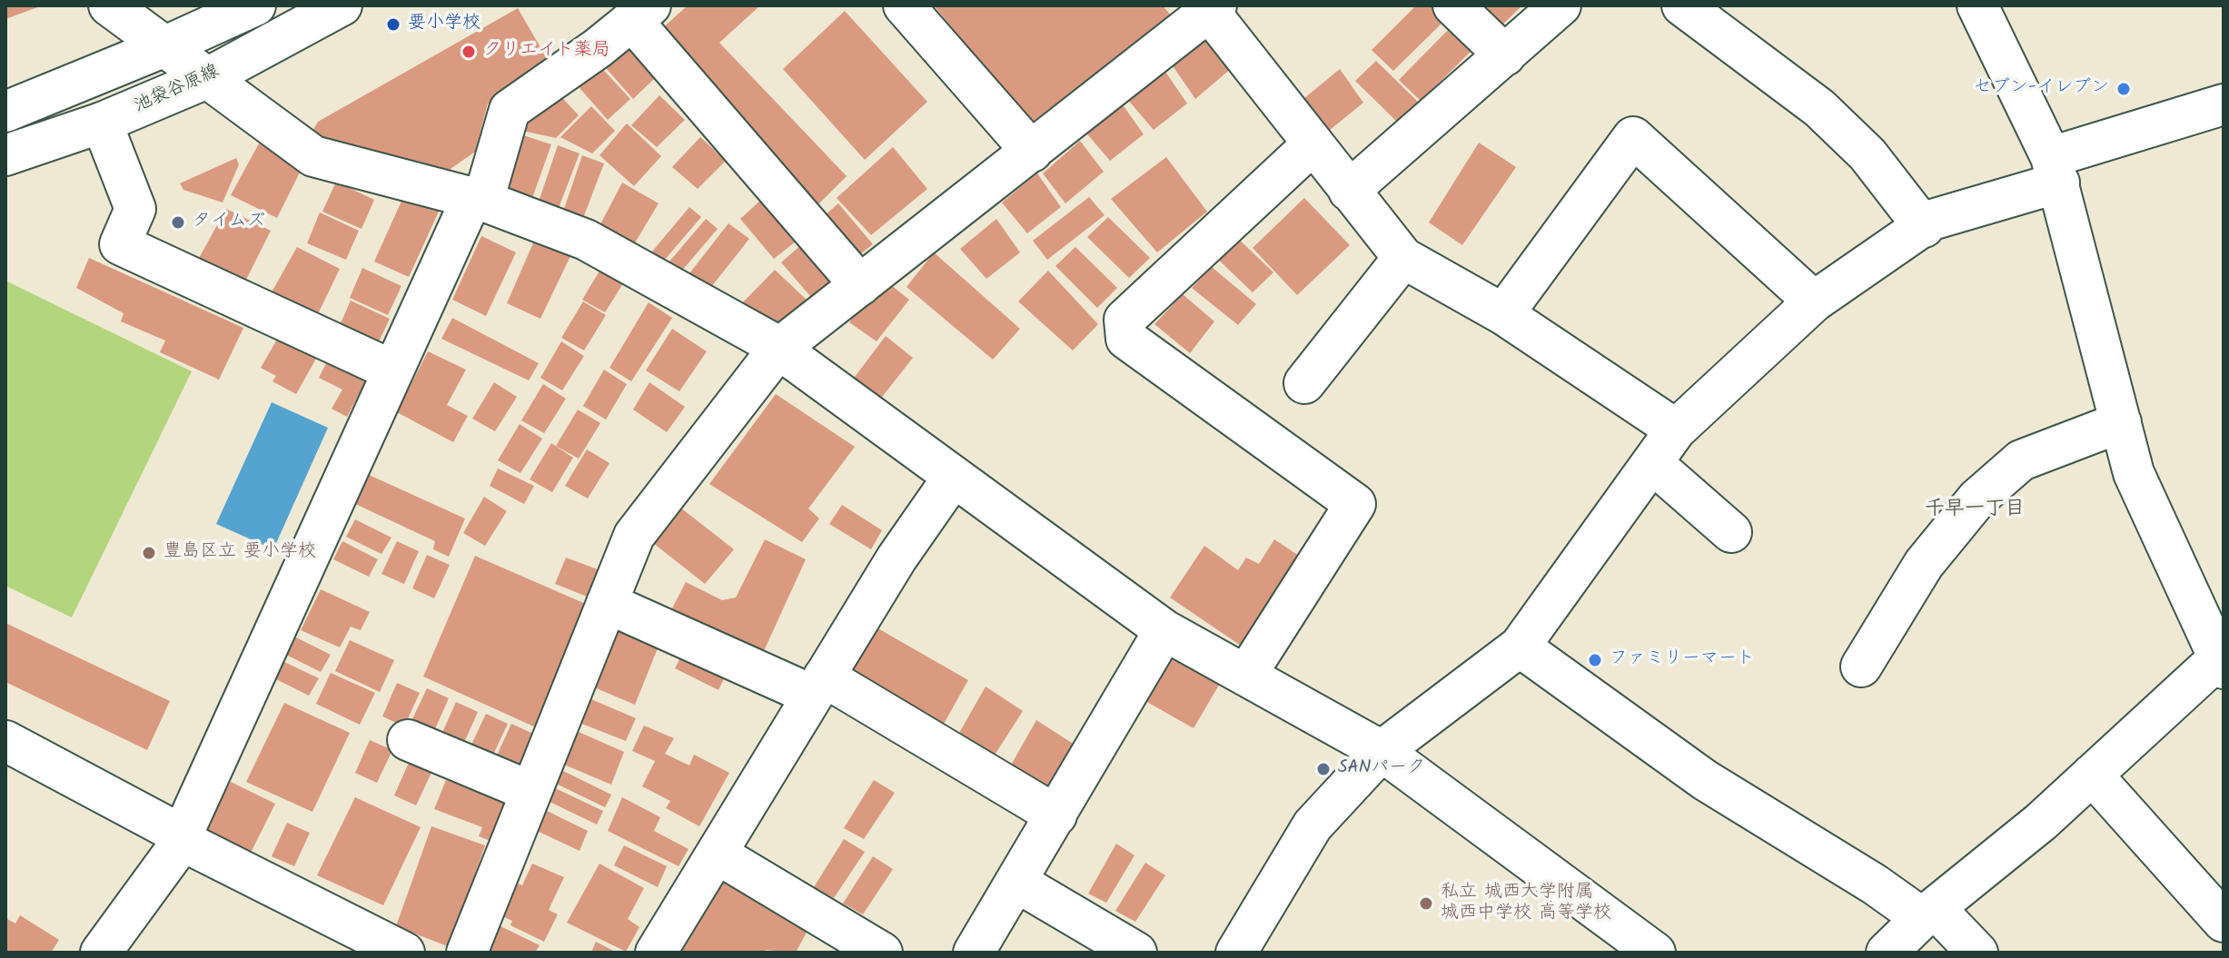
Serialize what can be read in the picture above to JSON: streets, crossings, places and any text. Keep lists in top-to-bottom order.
{
  "streets": {
    "street": ["池袋谷原線"]
  },
  "districts": ["千早一丁目"],
  "places": [
    "要小学校",
    "クリエイト薬局",
    "セブン-イレブン",
    "タイムズ",
    "豊島区立 要小学校",
    "ファミリーマート",
    "SANパーク",
    "私立 城西大学附属 城西中学校 高等学校"
  ]
}
